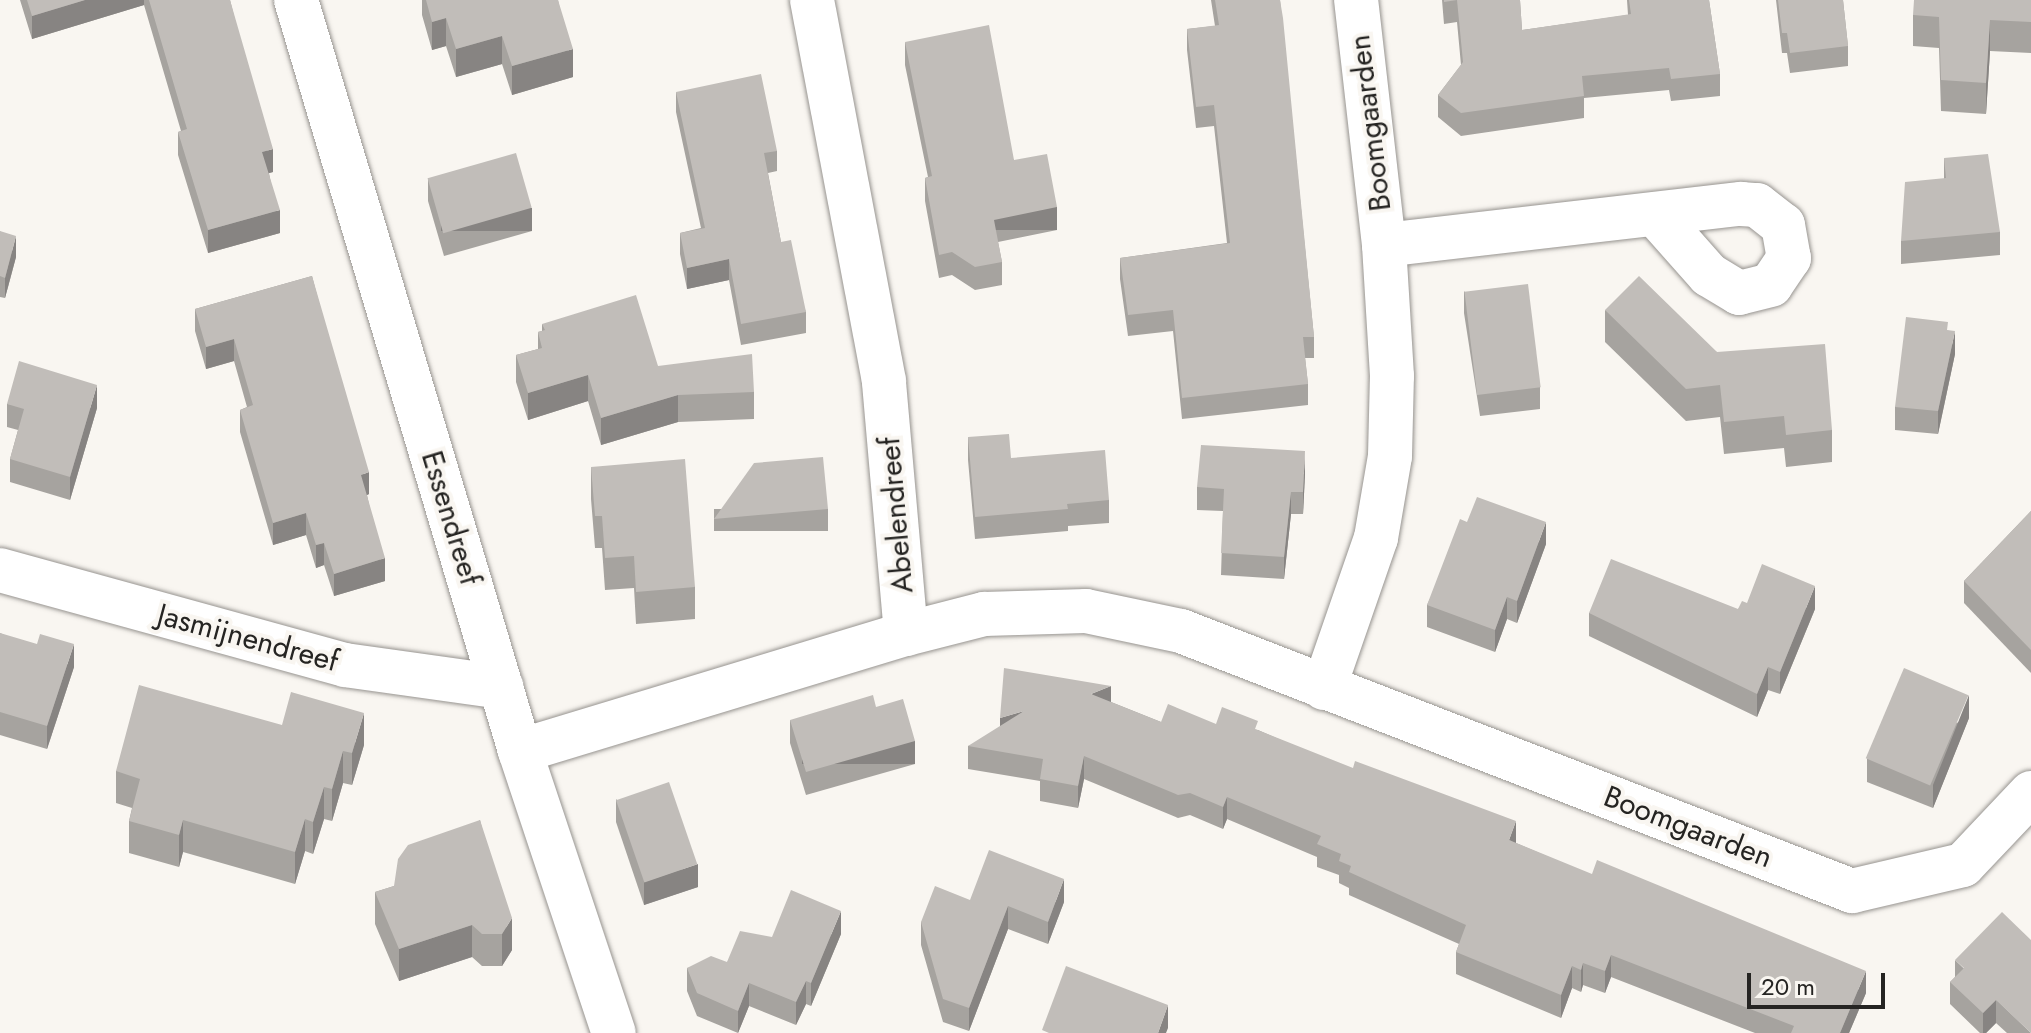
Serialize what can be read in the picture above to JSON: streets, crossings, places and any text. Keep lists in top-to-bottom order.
{
  "streets": {
    "street": [
      "Boomgaarden",
      "Abelendreef",
      "Essendreef",
      "Jasmijnendreef"
    ]
  },
  "crossings": [
    ["Boomgaarden", "Abelendreef"],
    ["Abelendreef", "Essendreef"],
    ["Essendreef", "Jasmijnendreef"]
  ],
  "scale_bar": "20 m"
}
